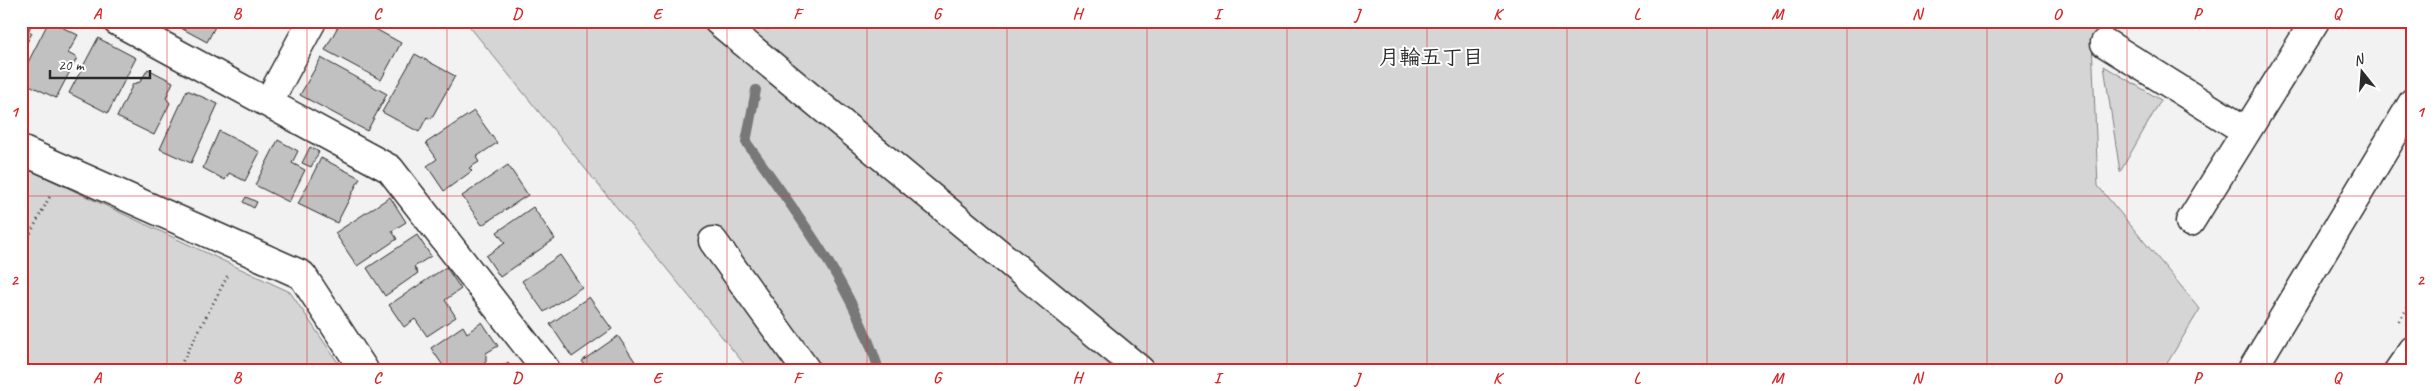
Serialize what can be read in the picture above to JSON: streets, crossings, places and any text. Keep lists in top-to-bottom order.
{
  "districts": ["月輪五丁目"],
  "scale_bar": "20 m",
  "north": "top",
  "grid": {
    "columns": [
      "A",
      "B",
      "C",
      "D",
      "E",
      "F",
      "G",
      "H",
      "I",
      "J",
      "K",
      "L",
      "M",
      "N",
      "O",
      "P",
      "Q"
    ],
    "rows": ["1", "2"]
  }
}
